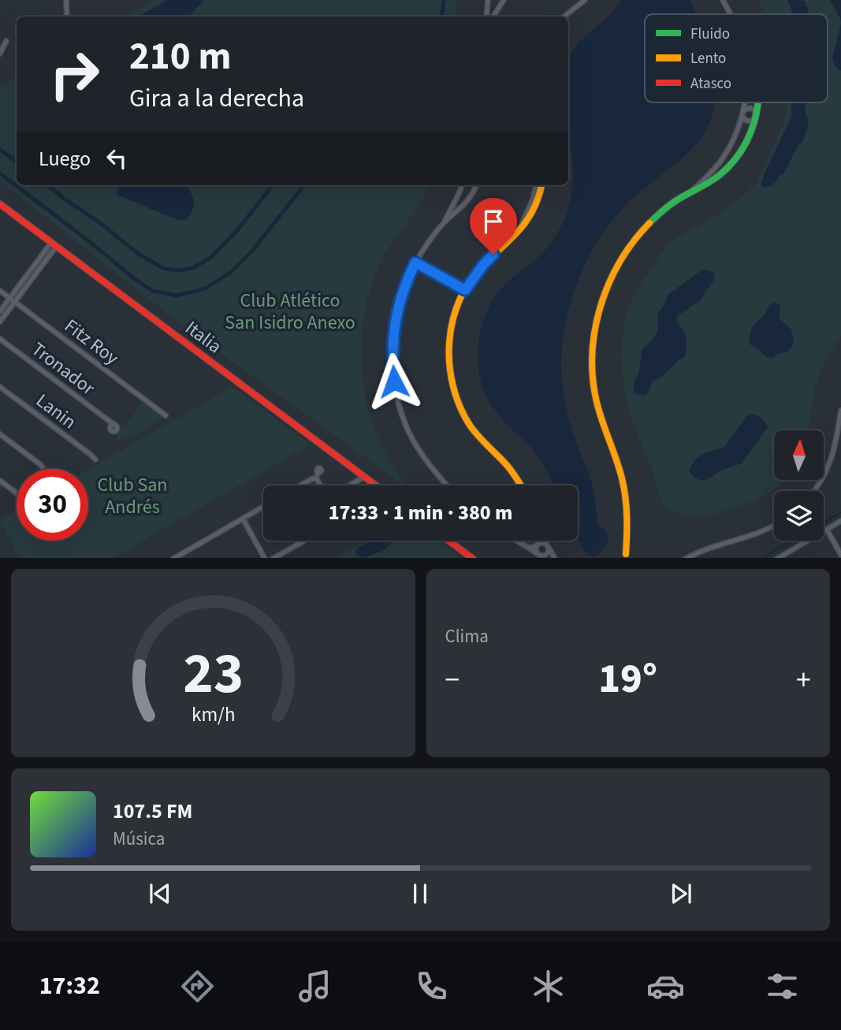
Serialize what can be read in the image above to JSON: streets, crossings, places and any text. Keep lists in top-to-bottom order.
{
  "streets": {
    "street": [
      "Italia",
      "Fitz Roy",
      "Tronador",
      "Lanin"
    ]
  },
  "parks": ["Club Atlético San Isidro Anexo", "Club San Andrés"],
  "legend": ["Fluido", "Lento", "Atasco"],
  "north": "top",
  "page": {
    "turn": ["210 m", "Gira a la derecha"],
    "then": "Luego",
    "limit": "30",
    "trip": "17:33 · 1 min · 380 m",
    "tile": "Clima",
    "heat": ["−", "19°", "+"],
    "song": ["107.5 FM", "Música"],
    "tabs": "17:32",
    "gauge": ["23", "km/h"]
  }
}
